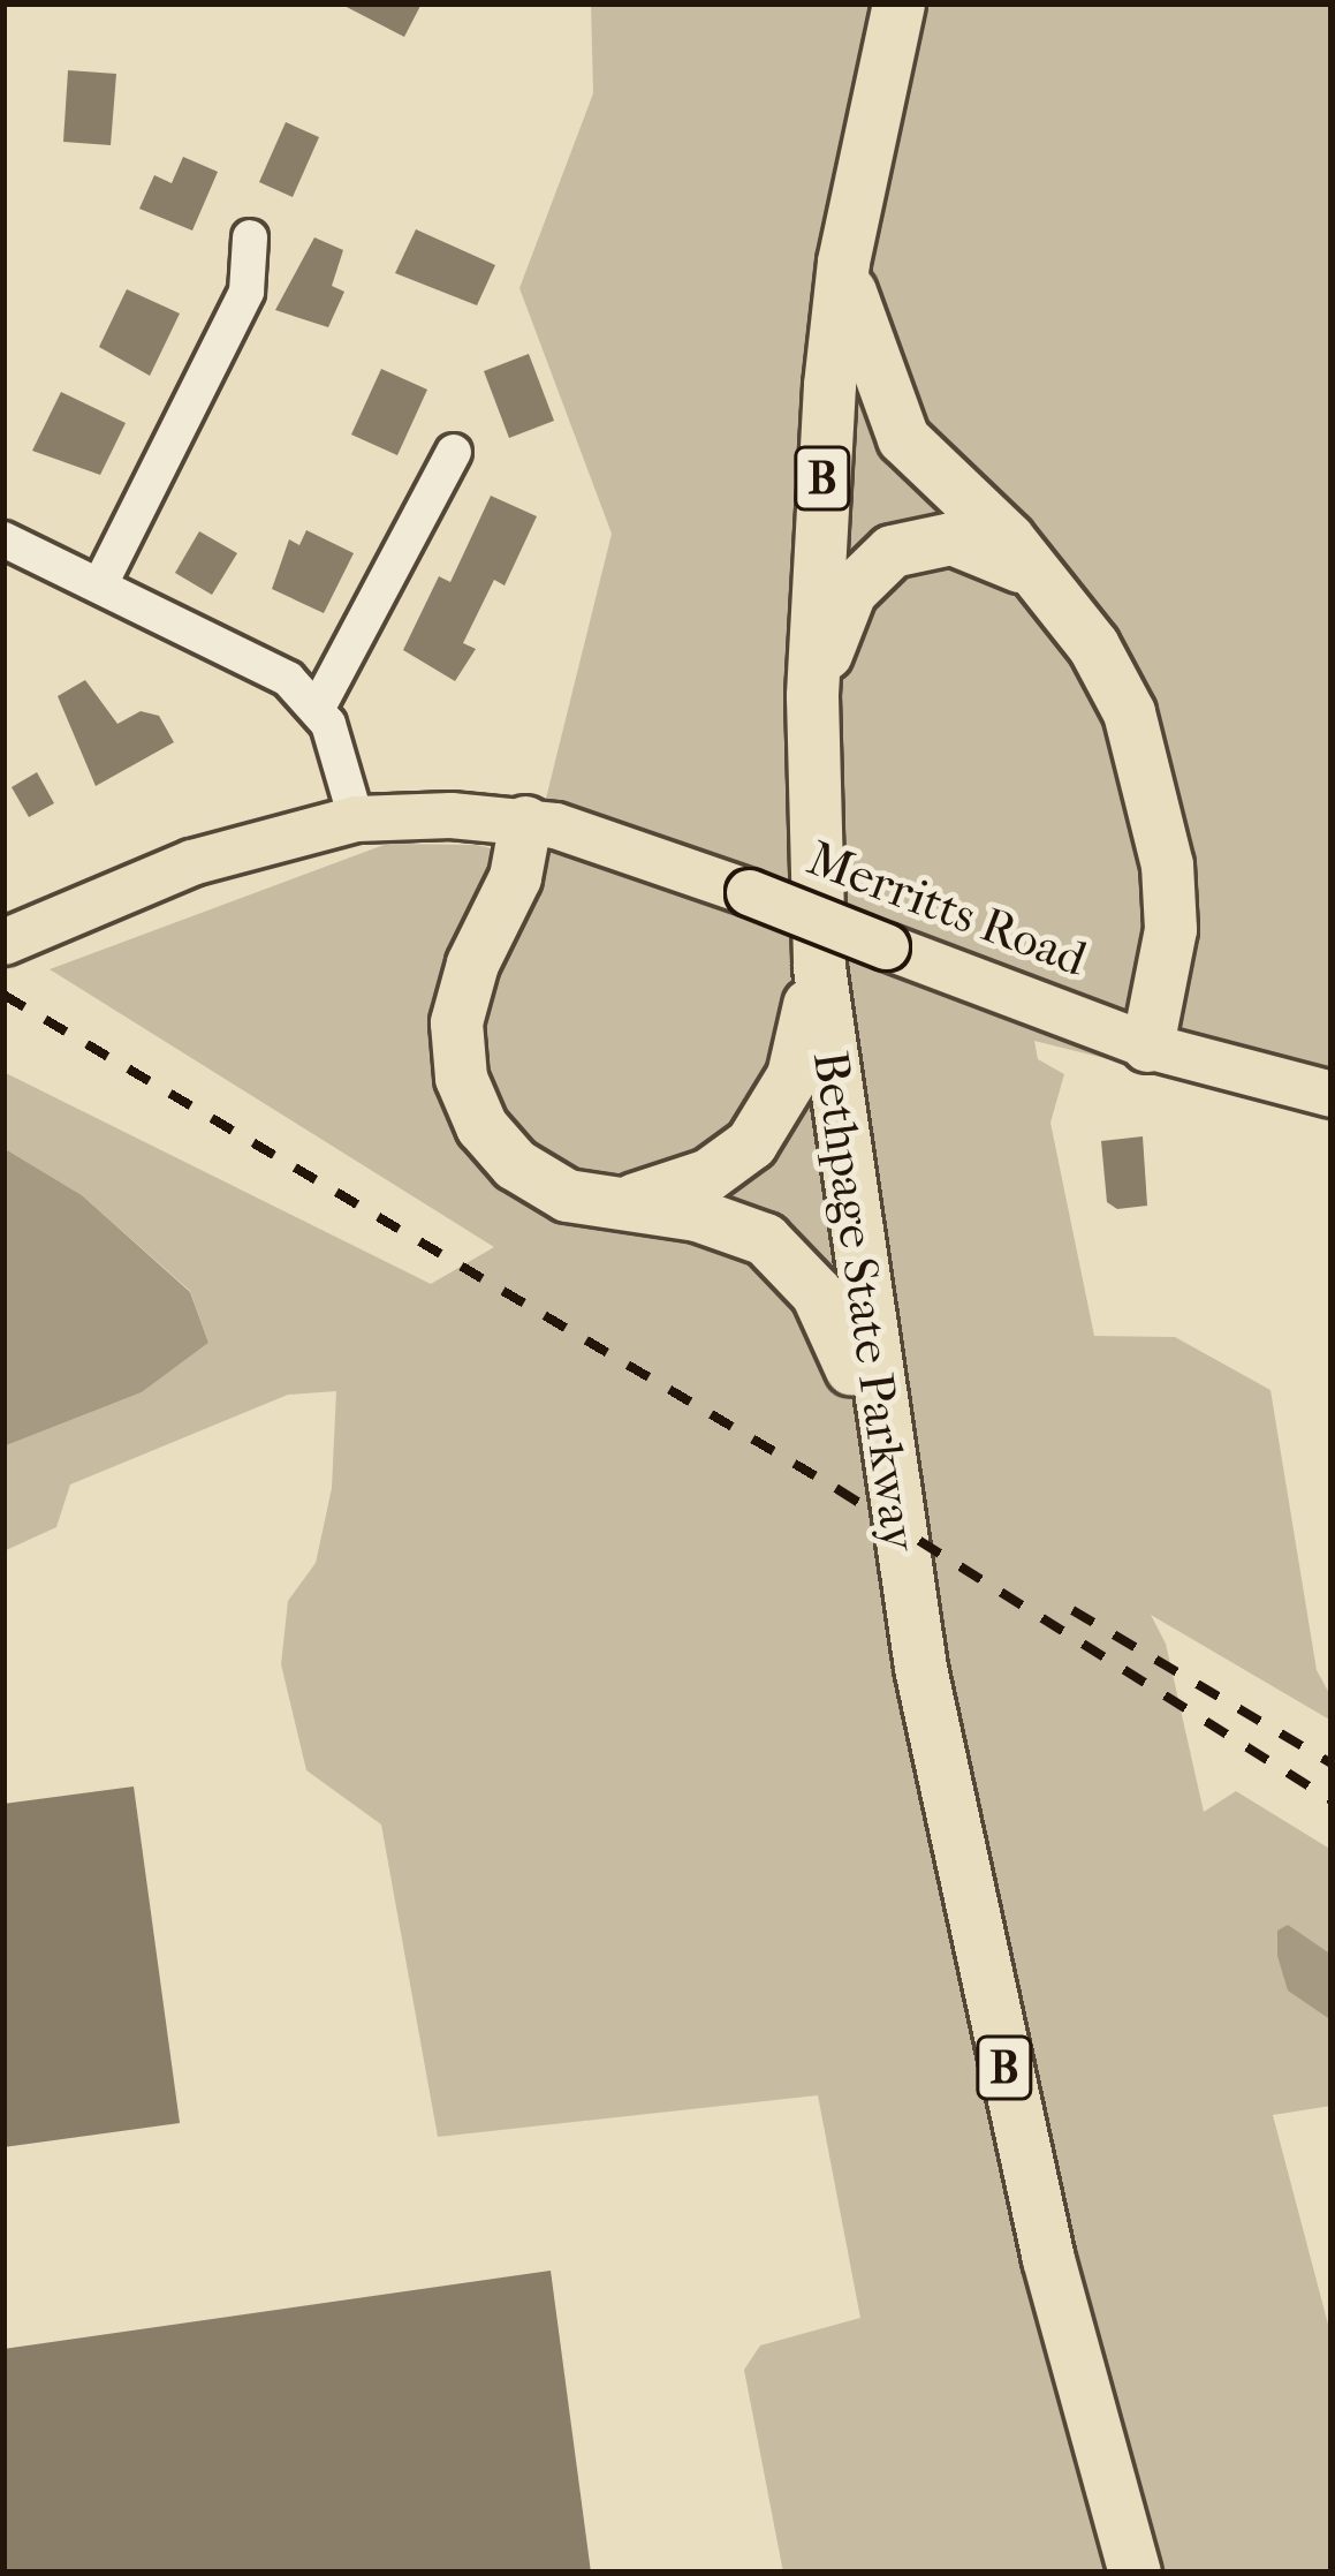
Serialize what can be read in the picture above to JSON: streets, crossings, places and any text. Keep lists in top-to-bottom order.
{
  "streets": {
    "highway": ["B", "Bethpage State Parkway"],
    "main road": ["Merritts Road"]
  }
}
